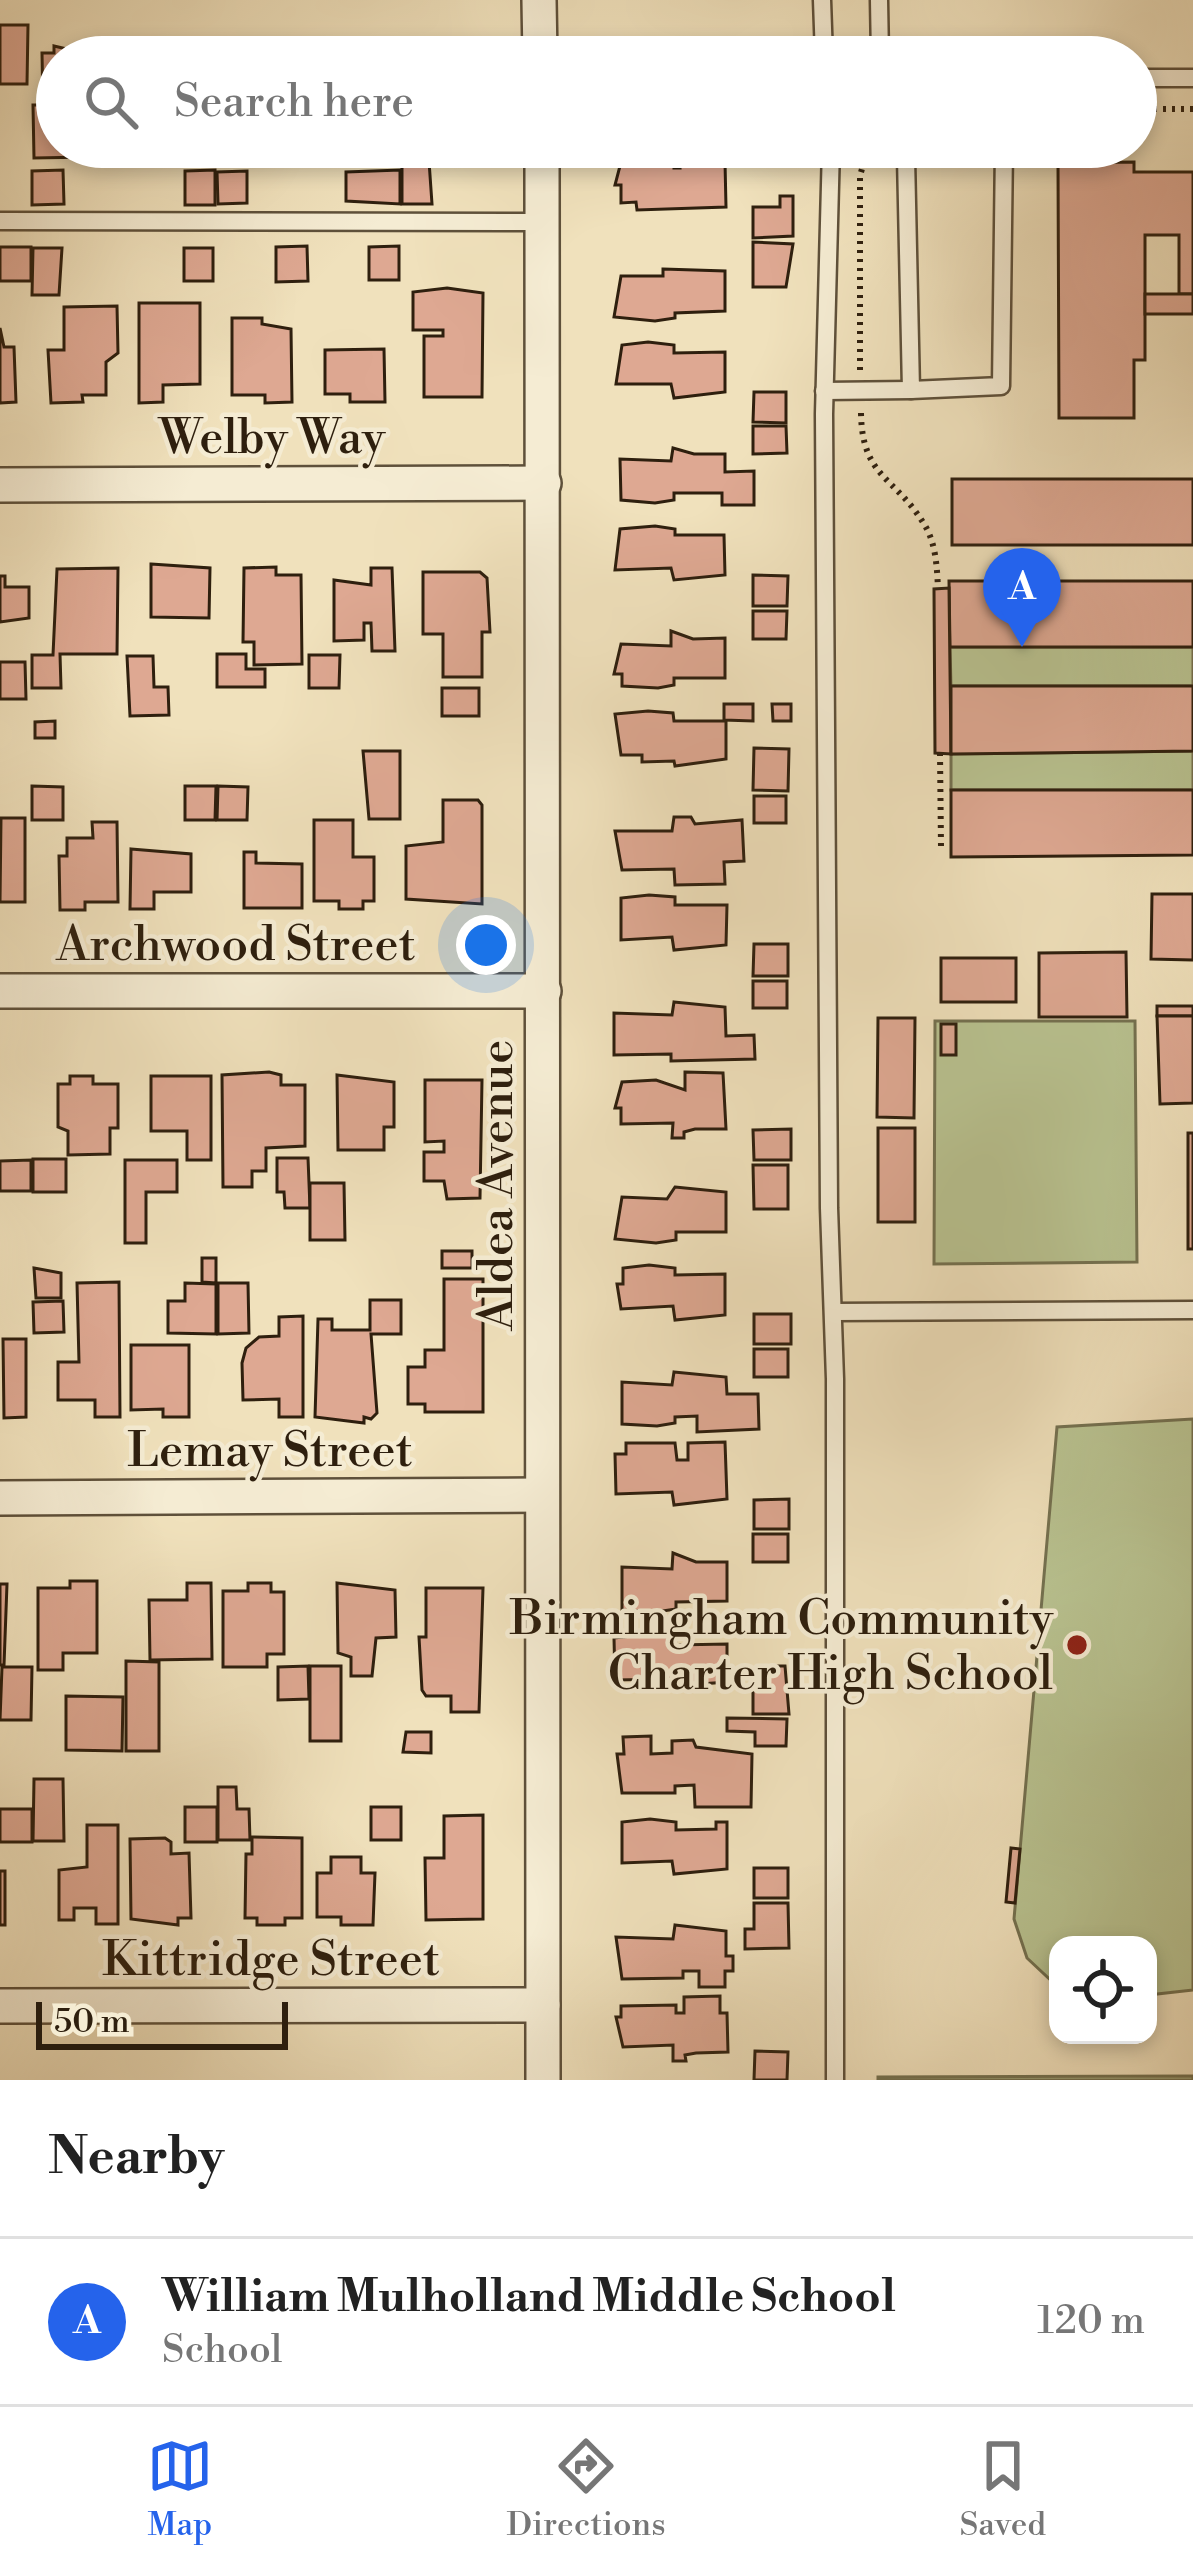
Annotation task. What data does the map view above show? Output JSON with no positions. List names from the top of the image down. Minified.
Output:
{"streets":{"street":["Welby Way","Archwood Street","Aldea Avenue","Lemay Street","Kittridge Street"]},"crossings":[["Welby Way","Aldea Avenue"],["Archwood Street","Aldea Avenue"],["Aldea Avenue","Lemay Street"],["Aldea Avenue","Kittridge Street"]],"places":["Birmingham Community Charter High School"],"scale_bar":"50 m","page":{"search":"Search here","pins":"A","scale":"50 m","heading":"Nearby","list":[{"mark":"A","name":"William Mulholland Middle School","note":"School","value":"120 m"}],"nav":["Map","Directions","Saved"]}}
